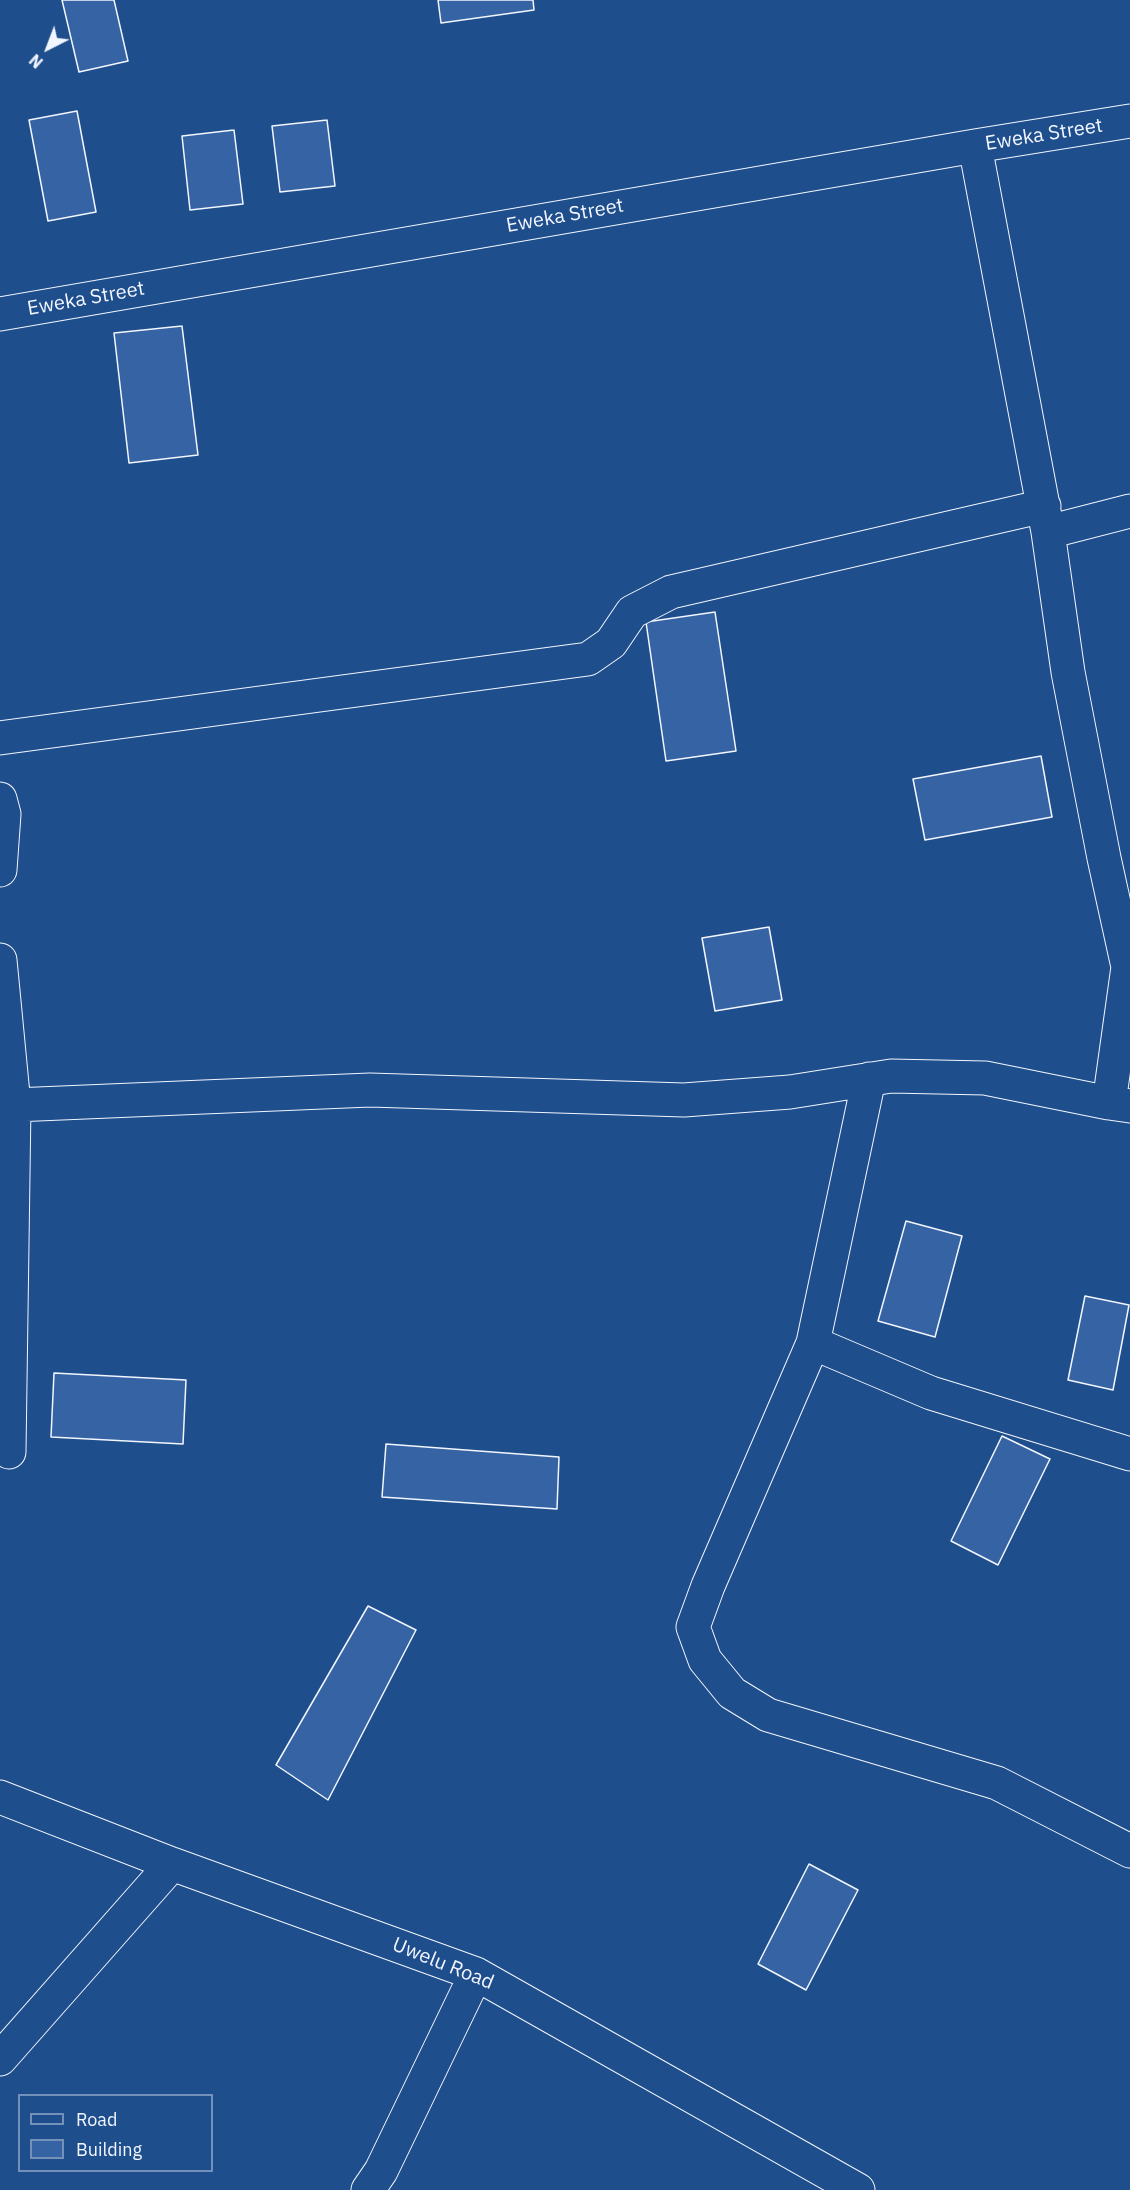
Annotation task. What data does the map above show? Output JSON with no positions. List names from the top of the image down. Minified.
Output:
{"streets":{"street":["Eweka Street","Uwelu Road"]},"legend":["Road","Building"],"north":"bottom left"}
